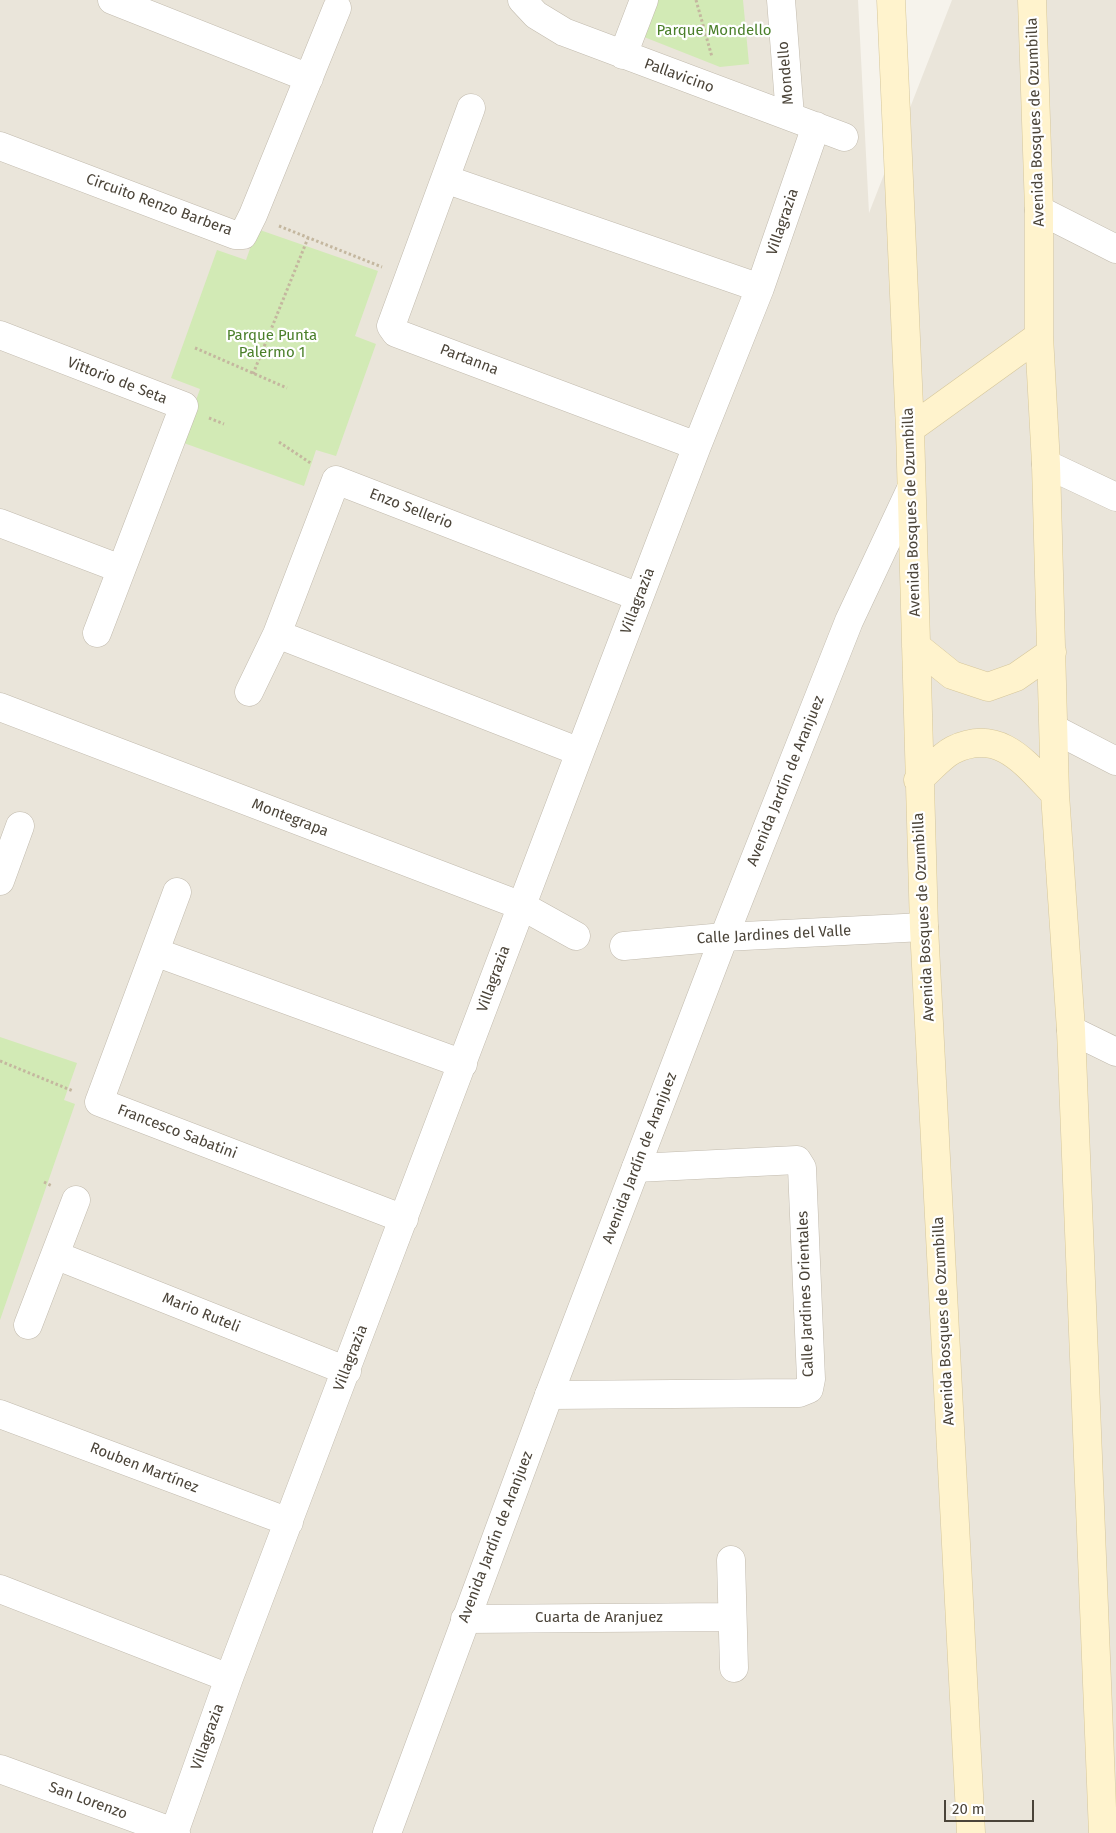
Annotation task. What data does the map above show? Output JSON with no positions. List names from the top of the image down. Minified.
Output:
{"streets":{"main road":["Avenida Bosques de Ozumbilla"],"street":["Mondello","Pallavicino","Circuito Renzo Barbera","Villagrazia","Partanna","Vittorio de Seta","Enzo Sellerio","Avenida Jardín de Aranjuez","Montegrapa","Calle Jardines del Valle","Francesco Sabatini","Calle Jardines Orientales","Mario Ruteli","Rouben Martínez","Cuarta de Aranjuez","San Lorenzo"]},"crossings":[["Mondello","Pallavicino"],["Pallavicino","Villagrazia"],["Avenida Bosques de Ozumbilla","Avenida Jardín de Aranjuez"],["Avenida Bosques de Ozumbilla","Calle Jardines del Valle"],["Villagrazia","Partanna"],["Villagrazia","Enzo Sellerio"],["Villagrazia","Montegrapa"],["Villagrazia","Francesco Sabatini"],["Villagrazia","Mario Ruteli"],["Villagrazia","Rouben Martínez"],["Villagrazia","San Lorenzo"],["Avenida Jardín de Aranjuez","Calle Jardines del Valle"],["Avenida Jardín de Aranjuez","Calle Jardines Orientales"],["Avenida Jardín de Aranjuez","Cuarta de Aranjuez"]],"parks":["Parque Mondello","Parque Punta Palermo 1"],"scale_bar":"20 m"}
